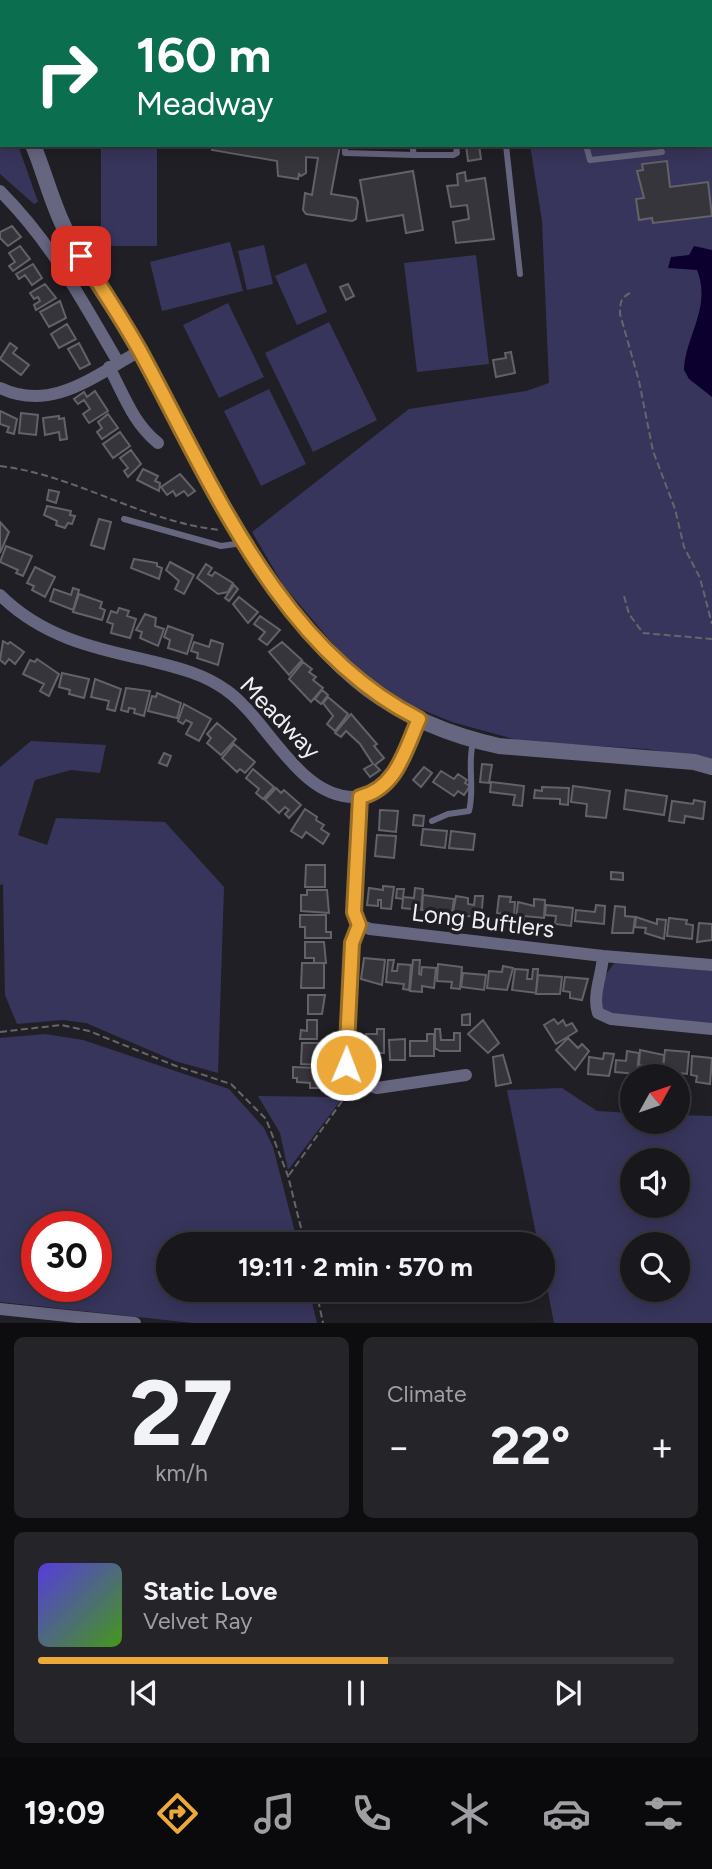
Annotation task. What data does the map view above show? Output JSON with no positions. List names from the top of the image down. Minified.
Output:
{"streets":{"street":["Meadway","Long Buftlers"]},"north":"top right","page":{"turn":["160 m","Meadway"],"limit":"30","trip":"19:11 · 2 min · 570 m","tile":[["27","km/h"],"Climate"],"heat":["−","22°","+"],"song":["Static Love","Velvet Ray"],"tabs":"19:09"}}
